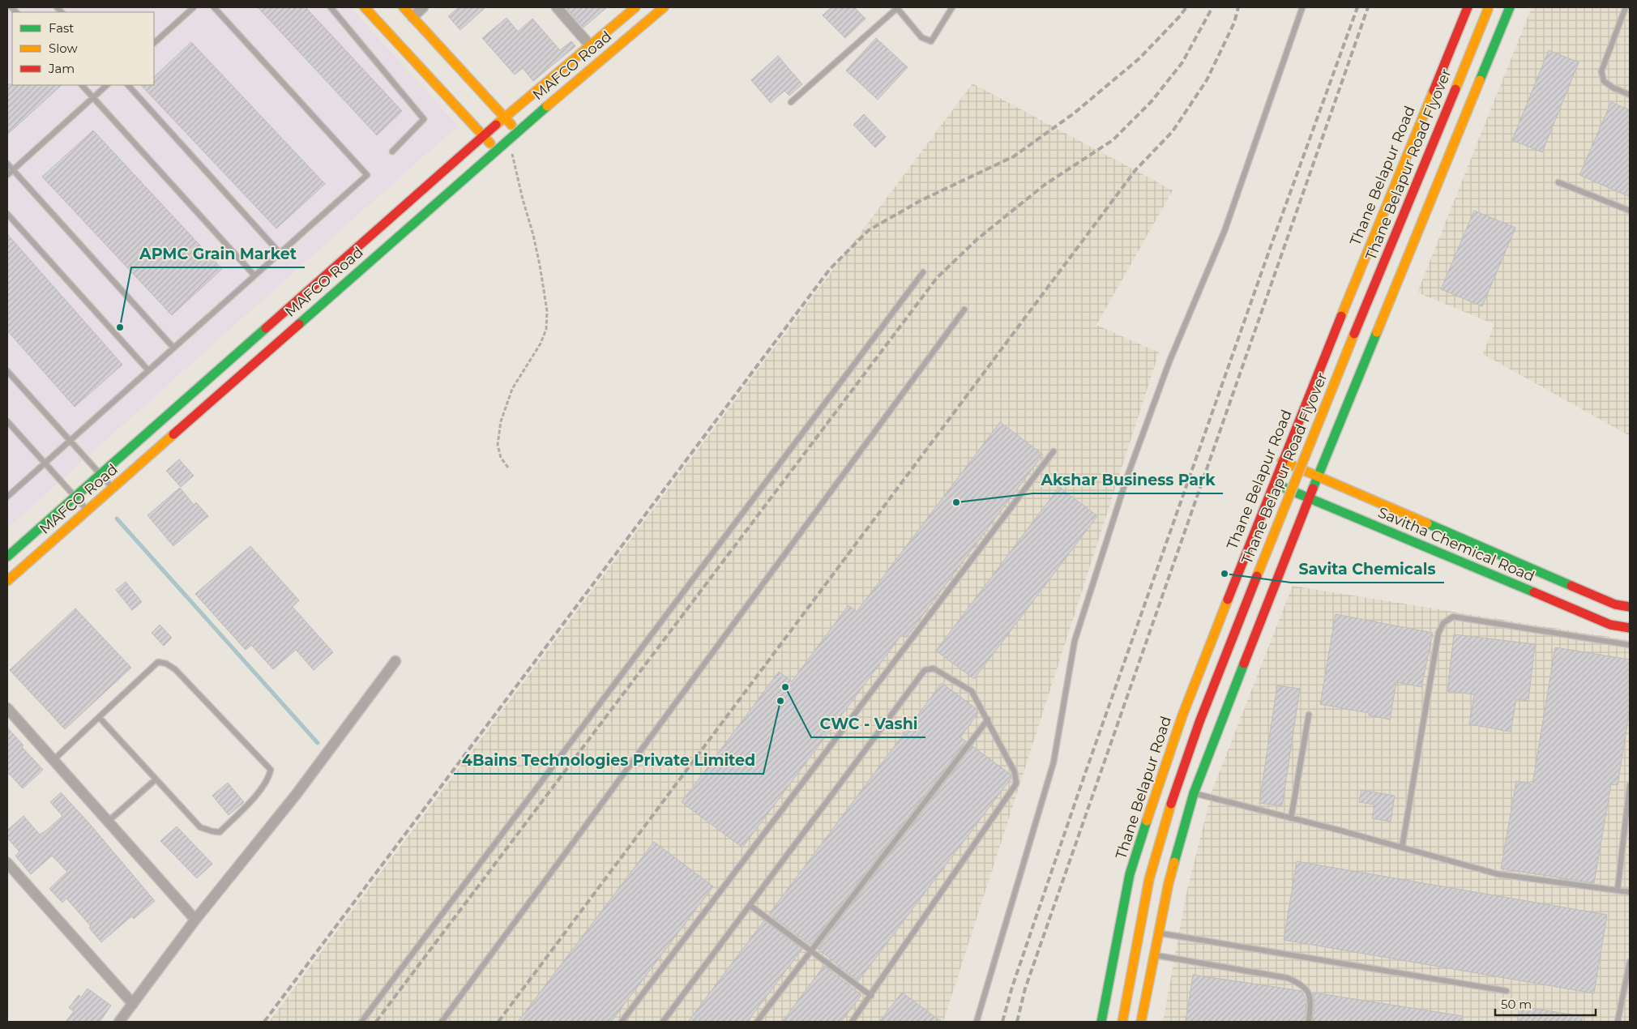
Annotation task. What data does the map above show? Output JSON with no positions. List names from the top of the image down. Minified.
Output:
{"streets":{"main road":["MAFCO Road","Thane Belapur Road Flyover","Thane Belapur Road","Savitha Chemical Road"]},"crossings":[["Thane Belapur Road","Savitha Chemical Road"]],"places":["APMC Grain Market","Akshar Business Park","Savita Chemicals","CWC - Vashi","4Bains Technologies Private Limited"],"legend":["Fast","Slow","Jam"],"scale_bar":"50 m"}
